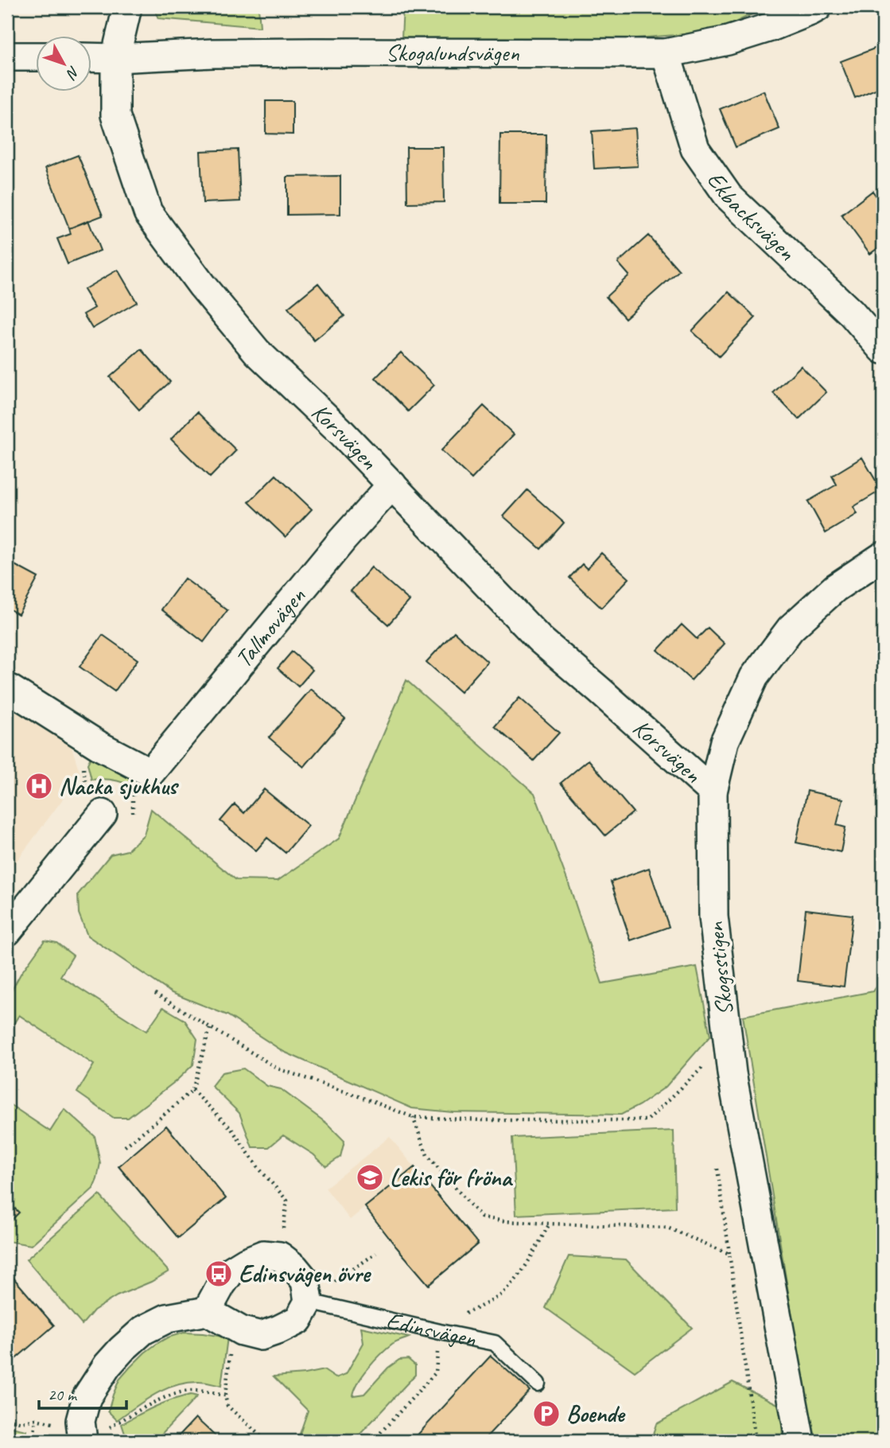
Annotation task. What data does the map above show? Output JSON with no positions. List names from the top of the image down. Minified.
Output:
{"streets":{"street":["Skogalundsvägen","Ekbacksvägen","Korsvägen","Tallmovägen","Skogsstigen"],"lane":["Edinsvägen"]},"crossings":[["Skogalundsvägen","Ekbacksvägen"],["Skogalundsvägen","Korsvägen"],["Korsvägen","Tallmovägen"],["Korsvägen","Skogsstigen"]],"places":{"hospital":["Nacka sjukhus"],"school or university":["Lekis för fröna"],"bus stop":["Edinsvägen övre"],"parking":["Boende"]},"scale_bar":"20 m","north":"bottom right"}
